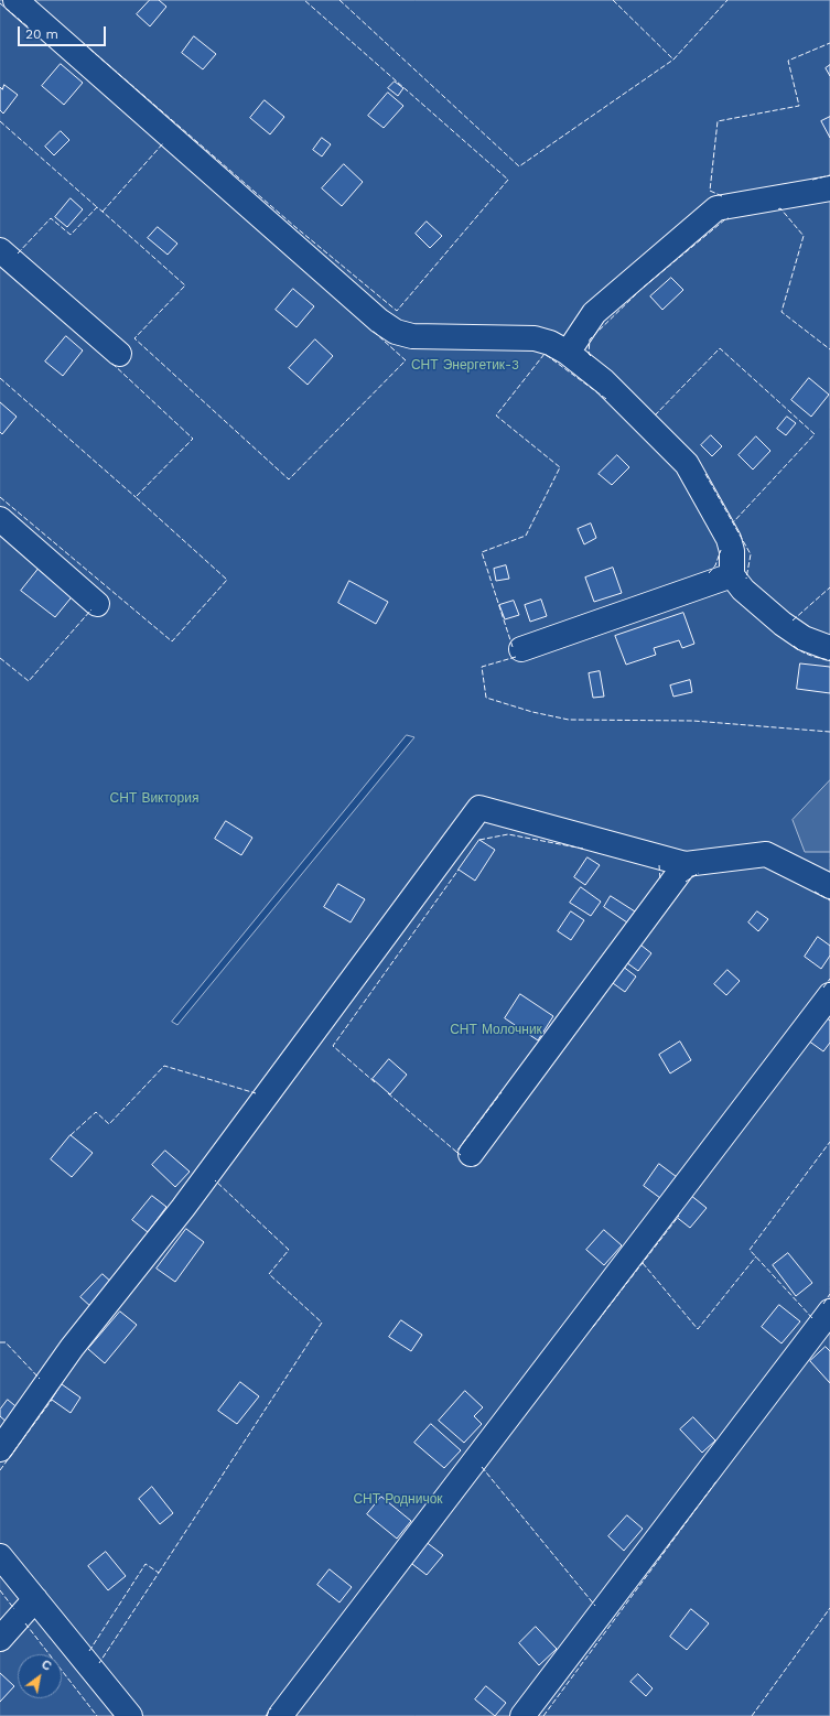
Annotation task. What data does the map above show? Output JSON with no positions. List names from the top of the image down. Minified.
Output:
{"parks":["СНТ Энергетик-3","СНТ Виктория","СНТ Молочник","СНТ Родничок"],"scale_bar":"20 m","north":"top right"}
